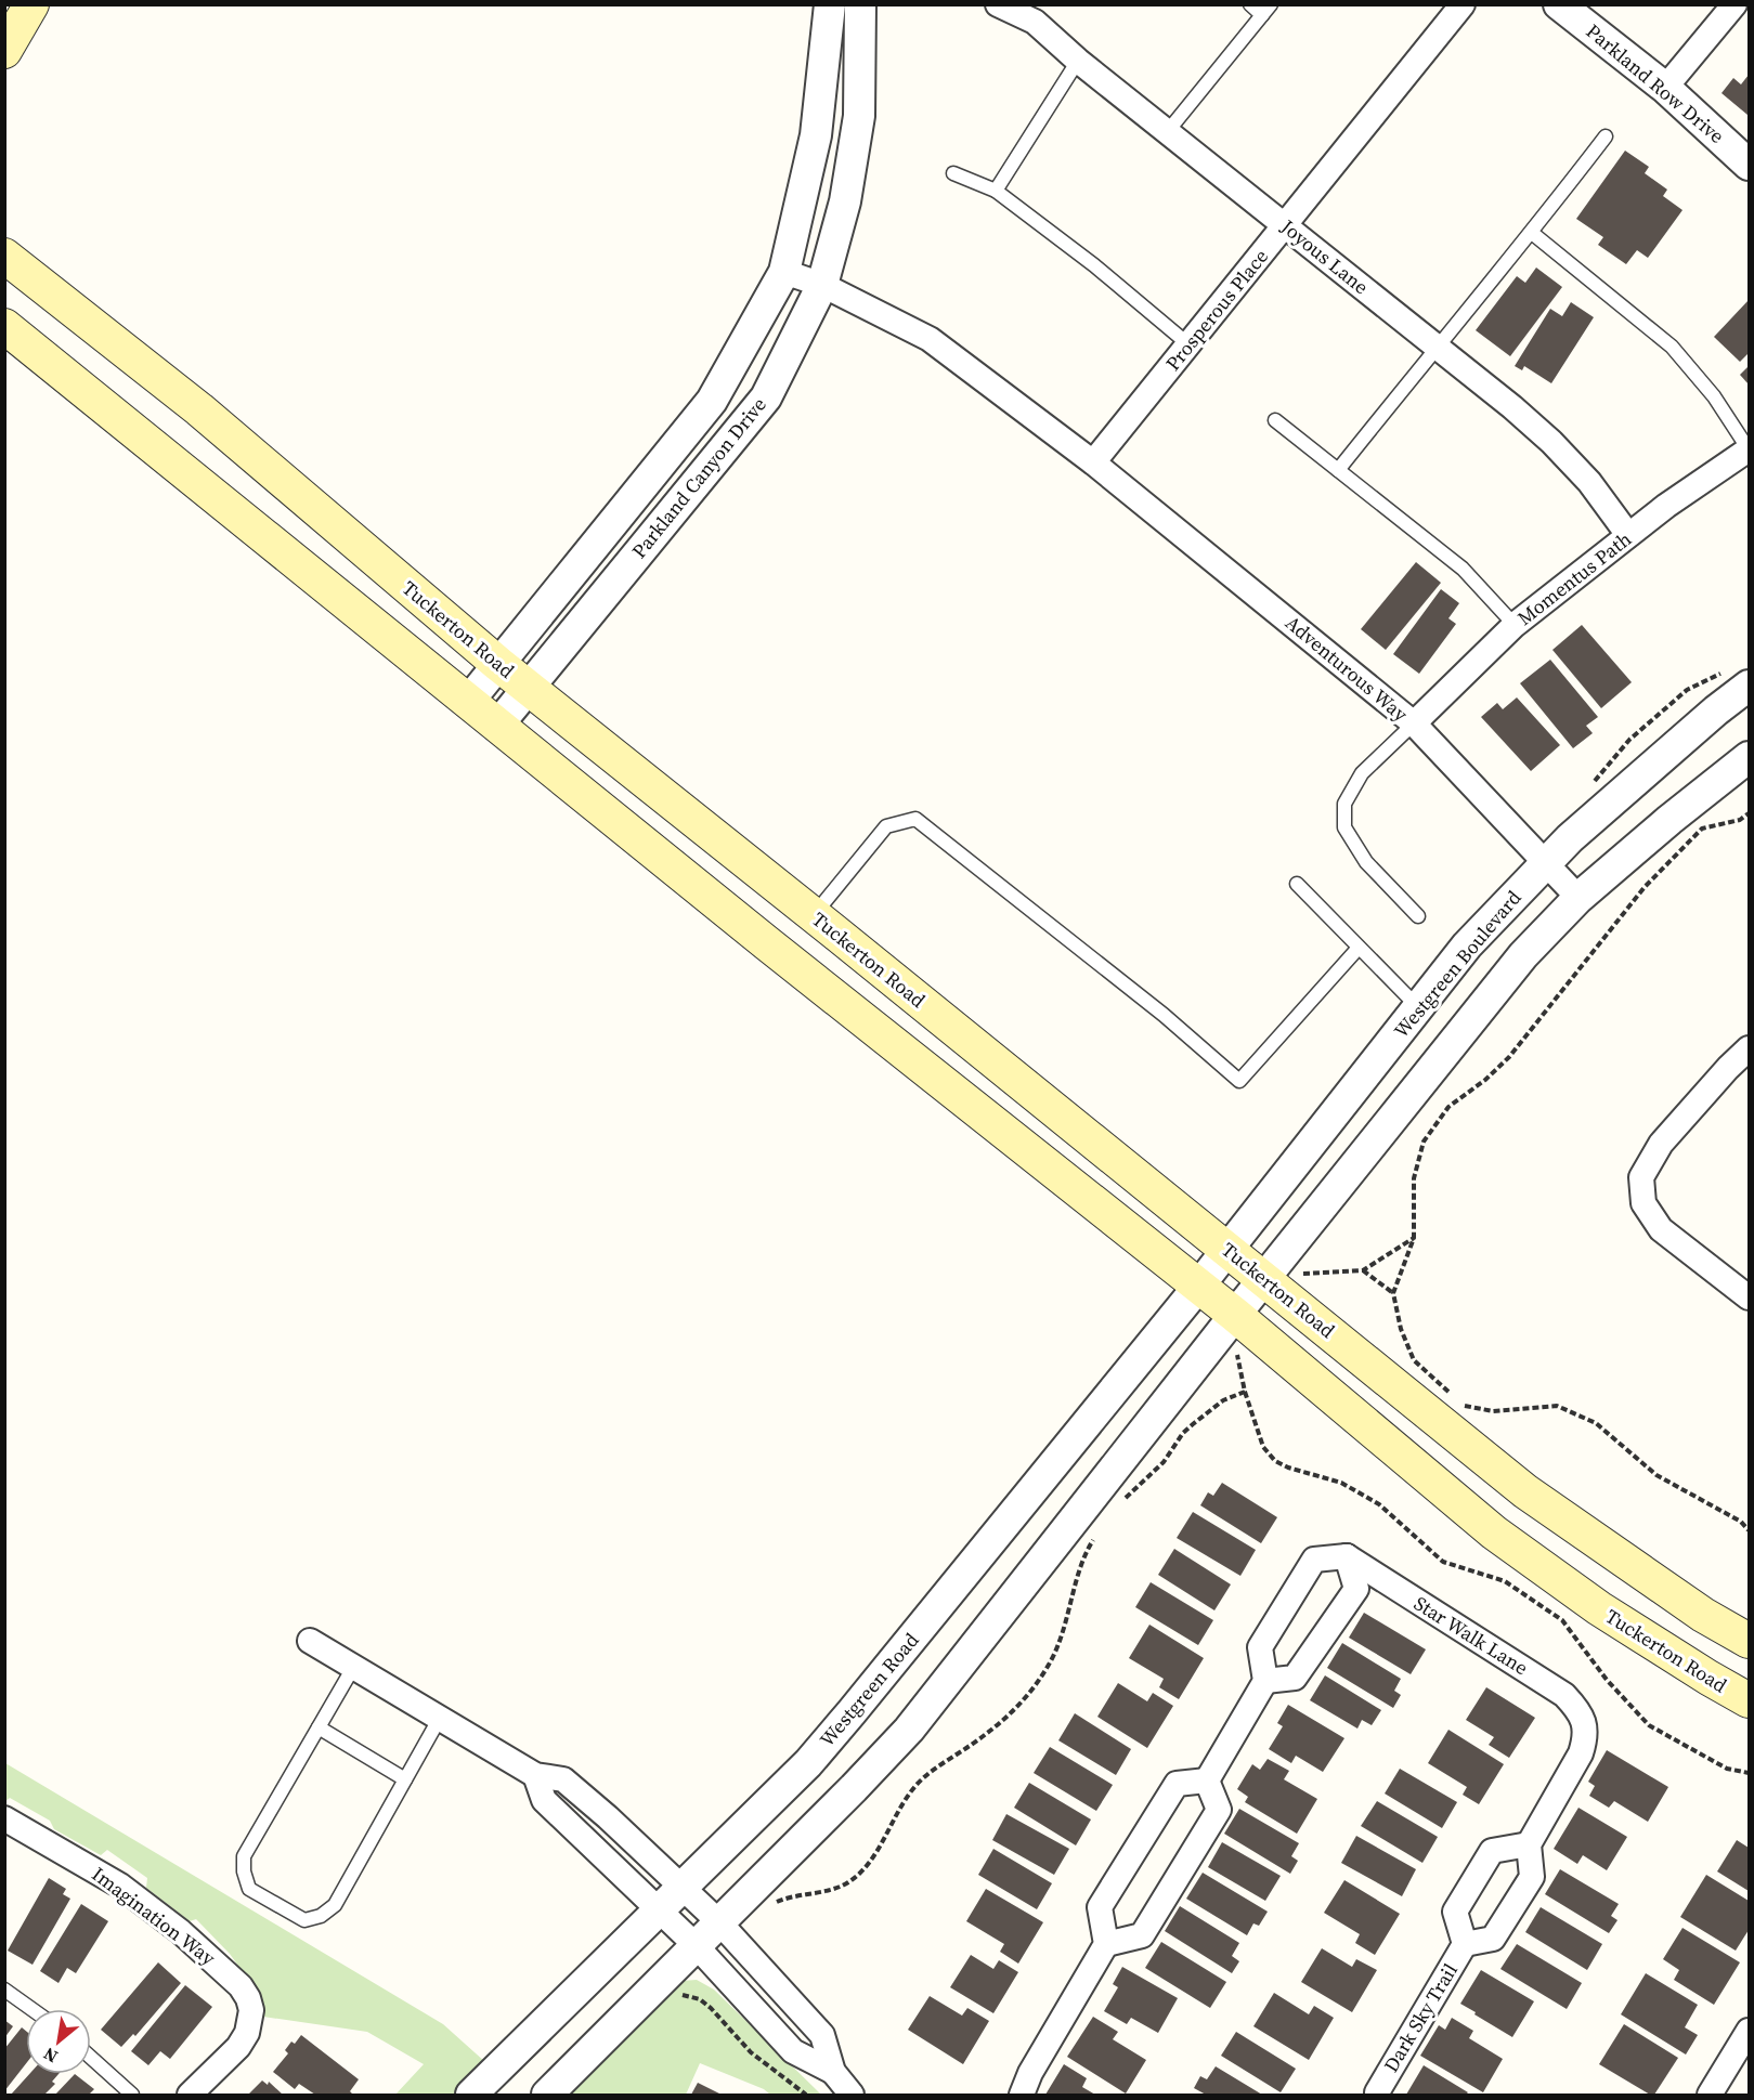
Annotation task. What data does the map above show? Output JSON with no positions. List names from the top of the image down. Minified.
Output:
{"streets":{"main road":["Tuckerton Road"],"street":["Parkland Row Drive","Joyous Lane","Prosperous Place","Parkland Canyon Drive","Momentus Path","Adventurous Way","Westgreen Boulevard","Star Walk Lane","Westgreen Road","Imagination Way","Dark Sky Trail"]},"crossings":[["Joyous Lane","Prosperous Place"],["Joyous Lane","Momentus Path"],["Prosperous Place","Adventurous Way"],["Parkland Canyon Drive","Tuckerton Road"],["Parkland Canyon Drive","Adventurous Way"],["Momentus Path","Adventurous Way"],["Tuckerton Road","Westgreen Boulevard"],["Tuckerton Road","Westgreen Road"],["Adventurous Way","Westgreen Boulevard"],["Westgreen Boulevard","Westgreen Road"],["Star Walk Lane","Dark Sky Trail"]],"north":"bottom left"}
